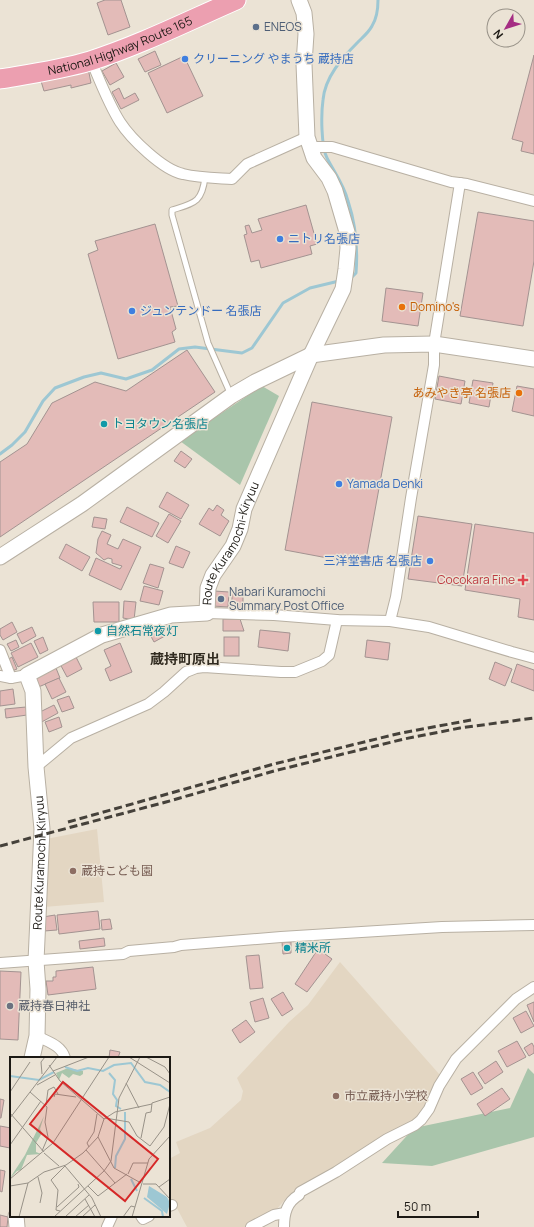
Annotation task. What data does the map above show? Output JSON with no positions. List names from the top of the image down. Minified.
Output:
{"streets":{"highway":["National Highway Route 165"],"main road":["Route Kuramochi-Kiryuu"]},"districts":["蔵持町原出"],"places":{"other":["ENEOS","クリーニング やまうち 蔵持店","ニトリ名張店","Domino's","ジュンテンドー 名張店","あみやき亭 名張店","トヨタウン名張店","Yamada Denki","三洋堂書店 名張店","Nabari Kuramochi Summary Post Office","自然石常夜灯","蔵持こども園","精米所","蔵持春日神社","市立蔵持小学校"],"health":["Cocokara Fine"]},"scale_bar":"50 m","north":"bottom left"}
